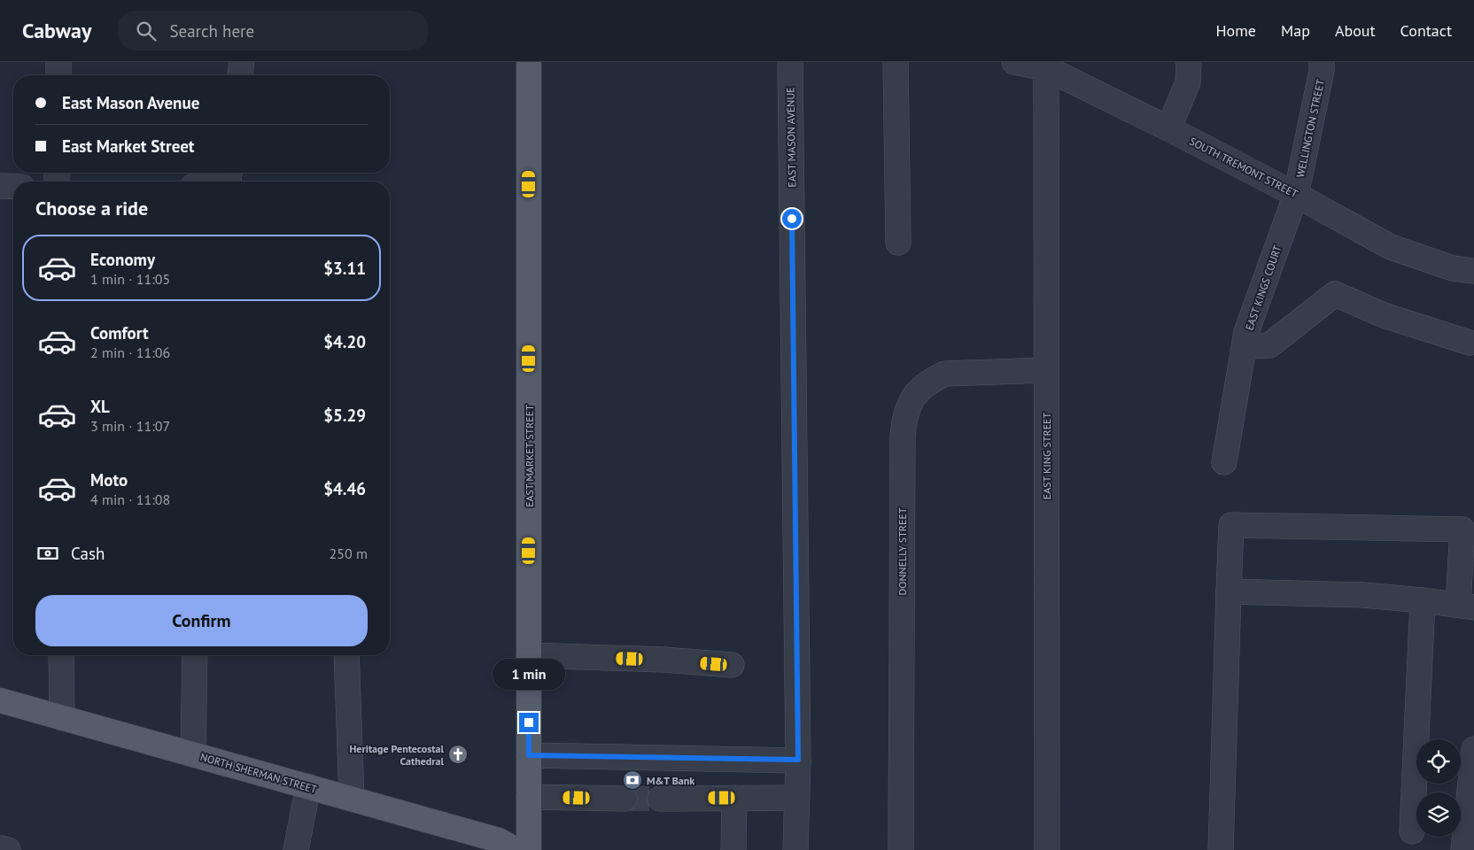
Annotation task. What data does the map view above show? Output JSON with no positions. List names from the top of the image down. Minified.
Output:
{"streets":{"main road":["EAST MARKET STREET","NORTH SHERMAN STREET"],"street":["WELLINGTON STREET","EAST MASON AVENUE","SOUTH TREMONT STREET","EAST KINGS COURT","EAST KING STREET","DONNELLY STREET"]},"crossings":[["WELLINGTON STREET","SOUTH TREMONT STREET"],["WELLINGTON STREET","EAST KINGS COURT"],["SOUTH TREMONT STREET","EAST KINGS COURT"],["SOUTH TREMONT STREET","EAST KING STREET"],["EAST KING STREET","DONNELLY STREET"]],"places":{"church":["Heritage Pentecostal Cathedral"],"bank":["M&T Bank"]},"page":{"header":"Cabway","search":"Search here","nav":["Home","Map","About","Contact"],"banner":["East Mason Avenue","East Market Street"],"heading":"Choose a ride","list":[{"name":"Economy","note":"1 min · 11:05","value":"$3.11"},{"name":"Comfort","note":"2 min · 11:06","value":"$4.20"},{"name":"XL","note":"3 min · 11:07","value":"$5.29"},{"name":"Moto","note":"4 min · 11:08","value":"$4.46"}],"pay":["Cash","250 m"],"buttons":"Confirm","bubble":"1 min"}}
